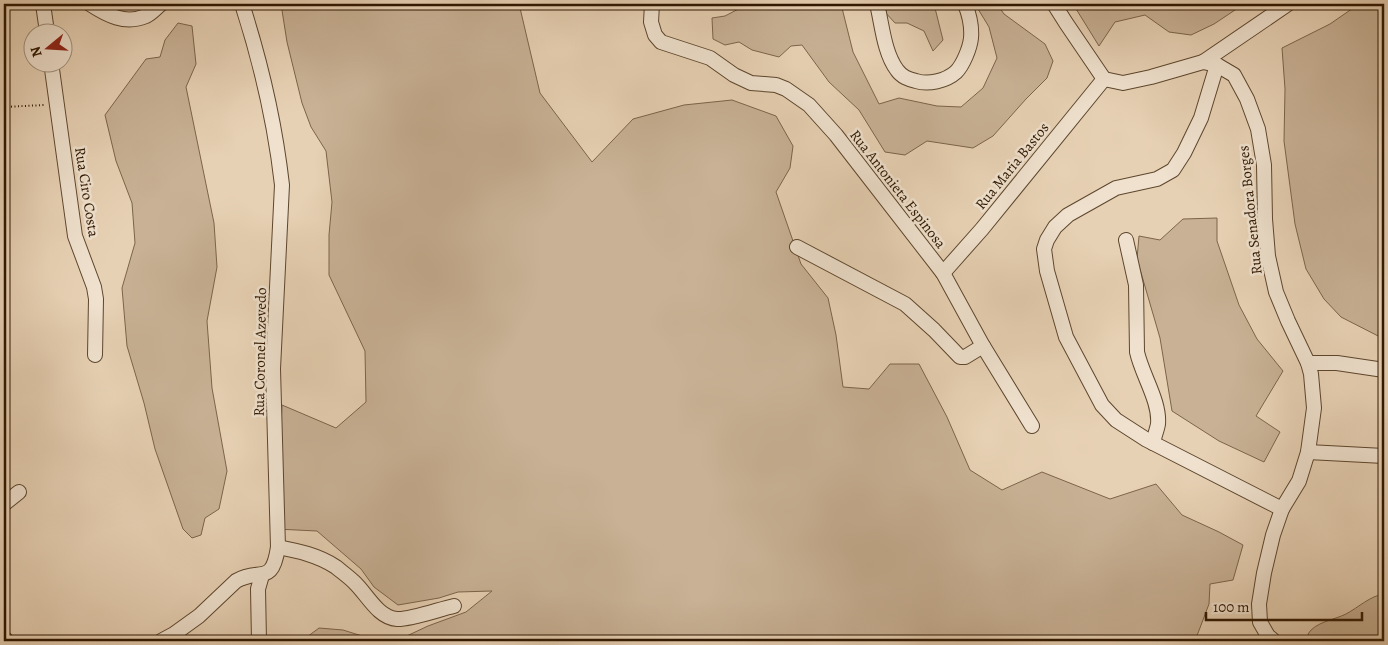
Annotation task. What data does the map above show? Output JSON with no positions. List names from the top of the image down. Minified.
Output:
{"streets":{"street":["Rua Maria Bastos","Rua Antonieta Espinosa","Rua Ciro Costa","Rua Senadora Borges","Rua Coronel Azevedo"]},"crossings":[["Rua Maria Bastos","Rua Antonieta Espinosa"],["Rua Maria Bastos","Rua Senadora Borges"]],"scale_bar":"100 m","north":"left"}
